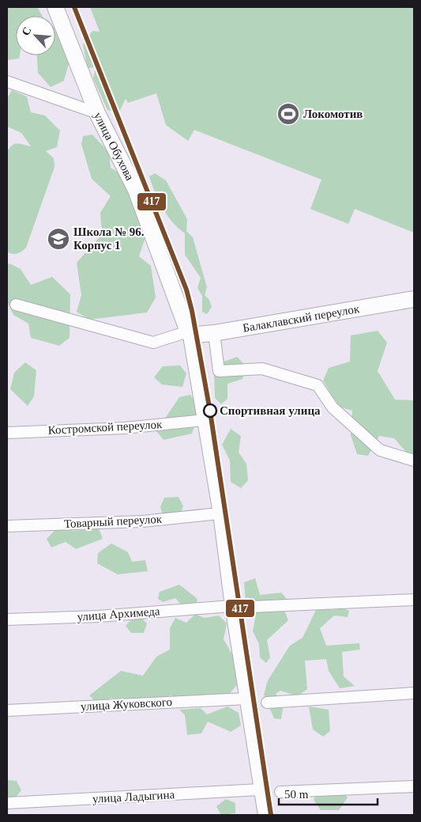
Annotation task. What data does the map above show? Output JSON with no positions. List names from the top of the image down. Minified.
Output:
{"streets":{"street":["улица Обухова","Балаклавский переулок","Костромской переулок","Товарный переулок","улица Архимеда","улица Жуковского","улица Ладыгина"]},"crossings":[["улица Обухова","Балаклавский переулок"]],"places":{"sports":["Локомотив"],"school or university":["Школа № 96. Корпус 1"],"other":["Спортивная улица"]},"lines":["transit line 417"],"scale_bar":"50 m","north":"top left"}
